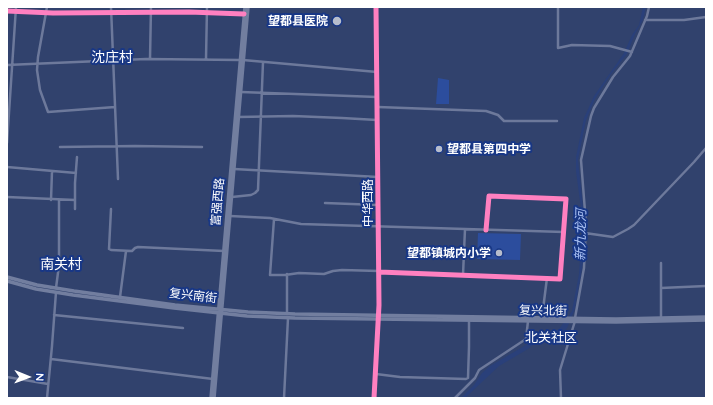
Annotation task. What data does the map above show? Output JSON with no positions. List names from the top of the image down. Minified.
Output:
{"streets":{"main road":["富强西路","复兴南街","复兴北街"],"street":["中华西路"]},"crossings":[["富强西路","复兴南街"],["中华西路","复兴南街"],["中华西路","复兴北街"],["复兴南街","复兴北街"]],"districts":["沈庄村","南关村","北关社区"],"water":["新九龙河"],"places":["望都县医院","望都县第四中学","望都镇城内小学"],"north":"right"}
